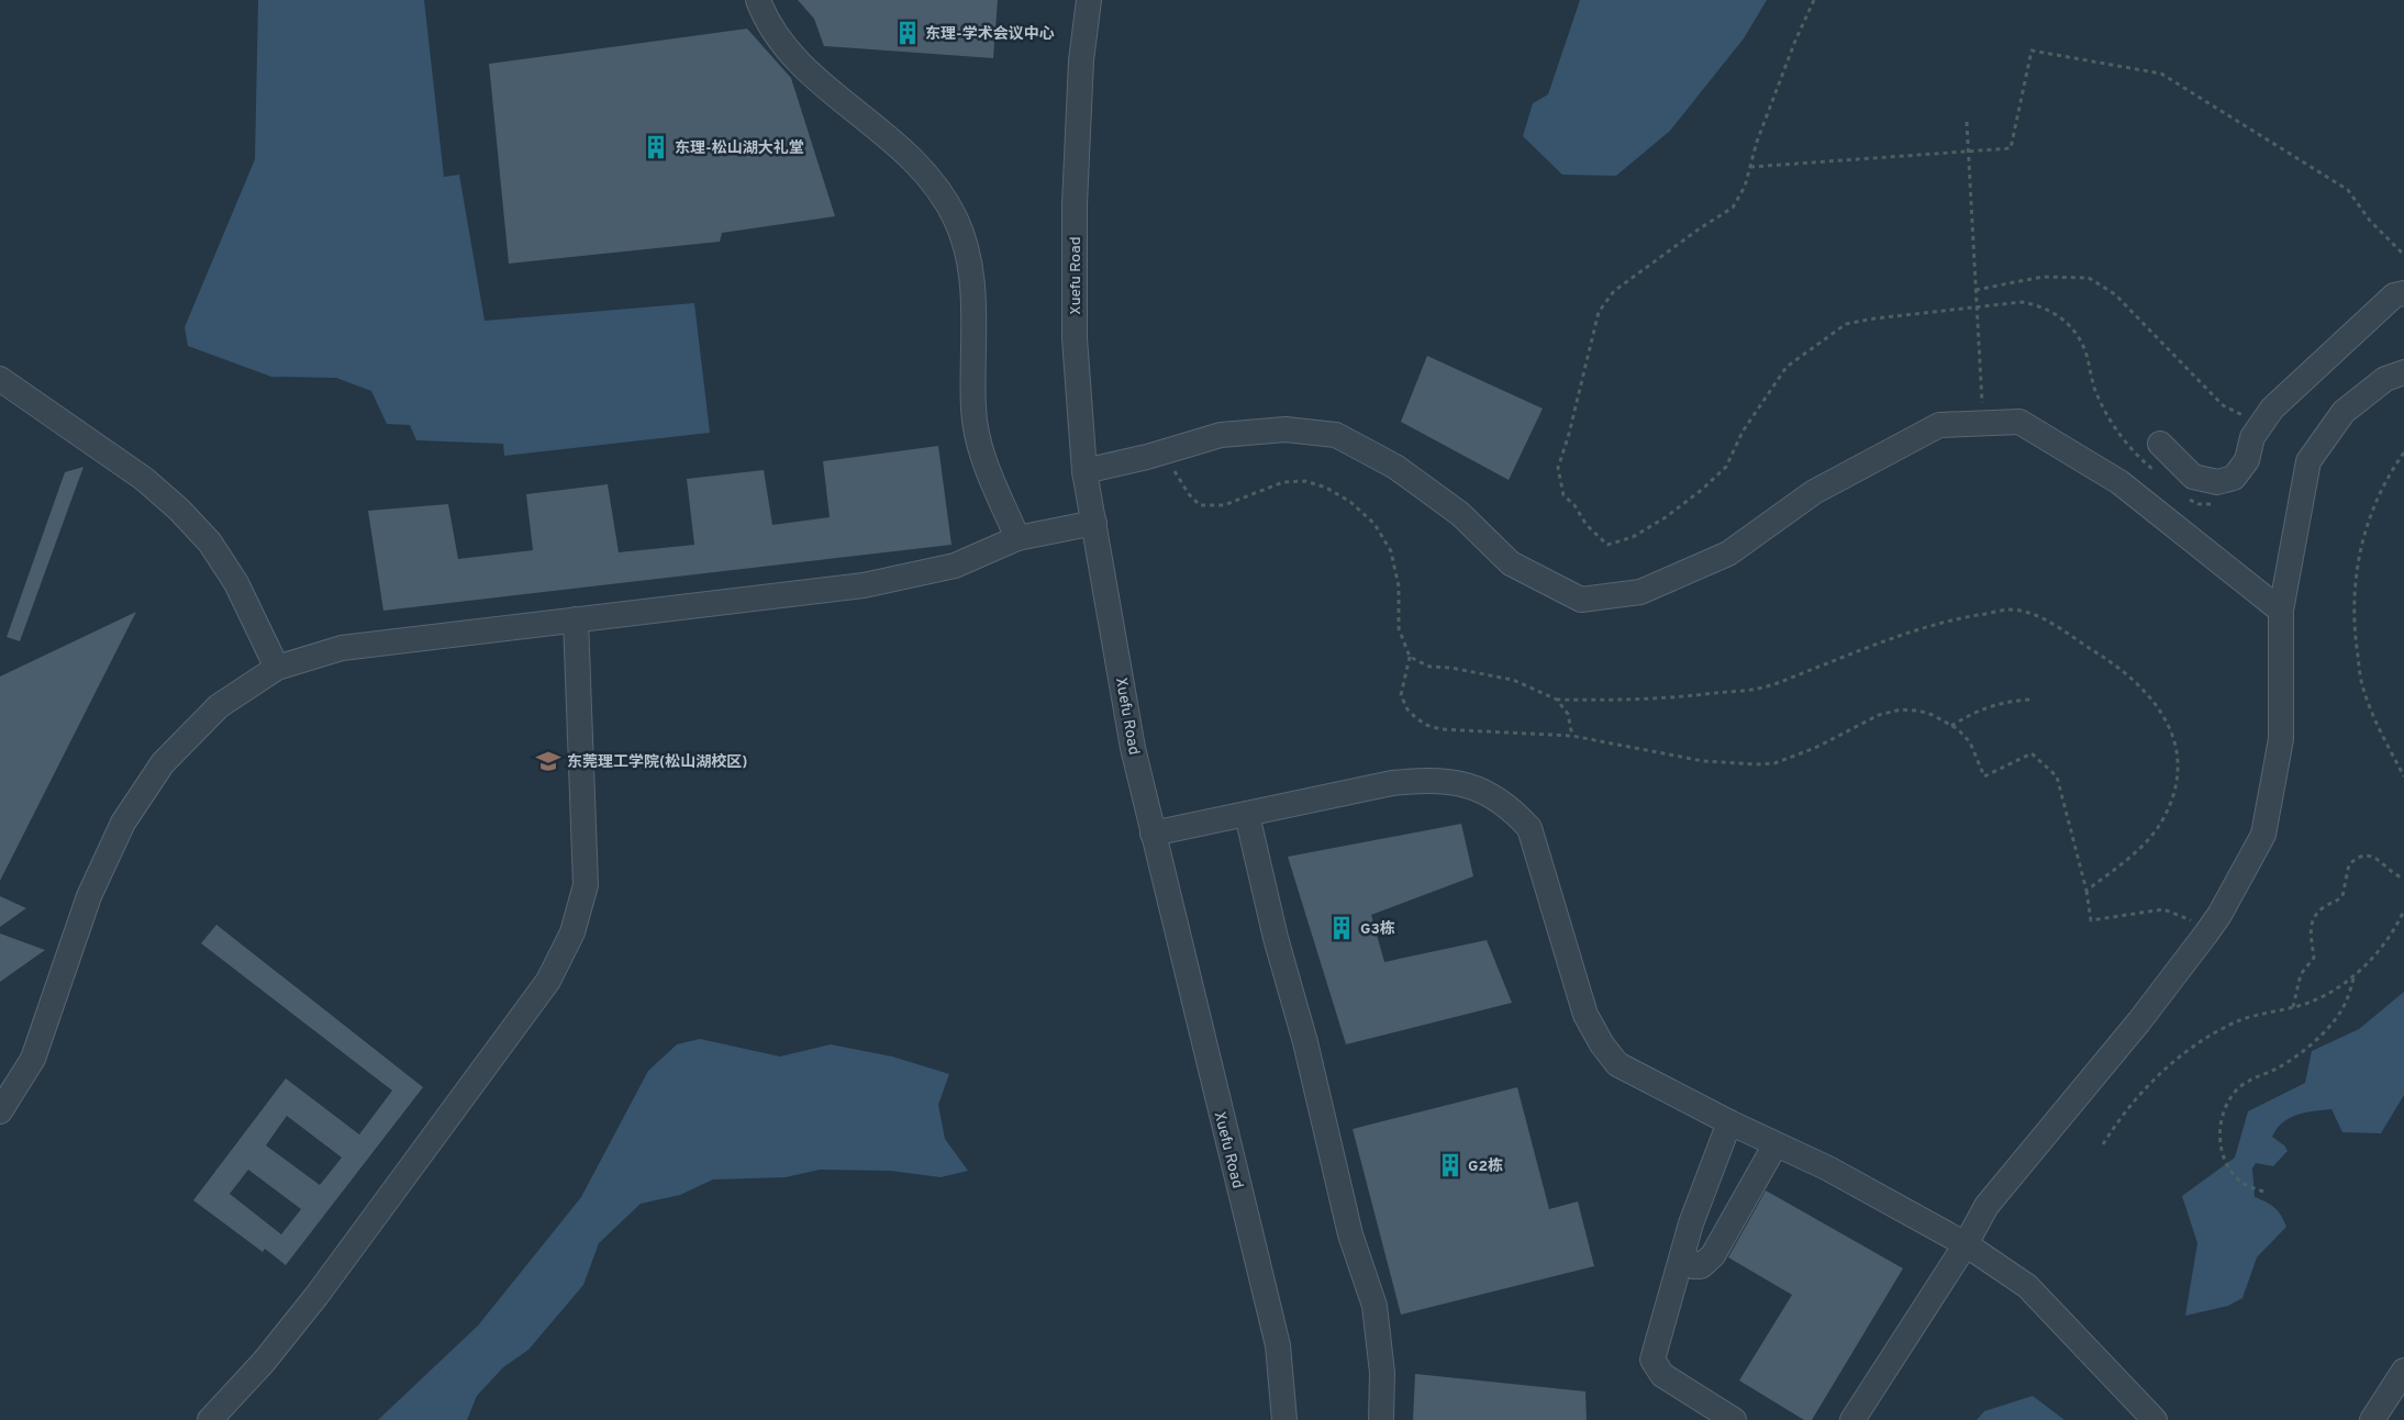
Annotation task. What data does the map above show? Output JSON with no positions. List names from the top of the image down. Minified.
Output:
{"streets":{"street":["Xuefu Road"]},"places":{"building":["东理-学术会议中心","东理-松山湖大礼堂","G3栋","G2栋"],"school or university":["东莞理工学院(松山湖校区)"]}}
